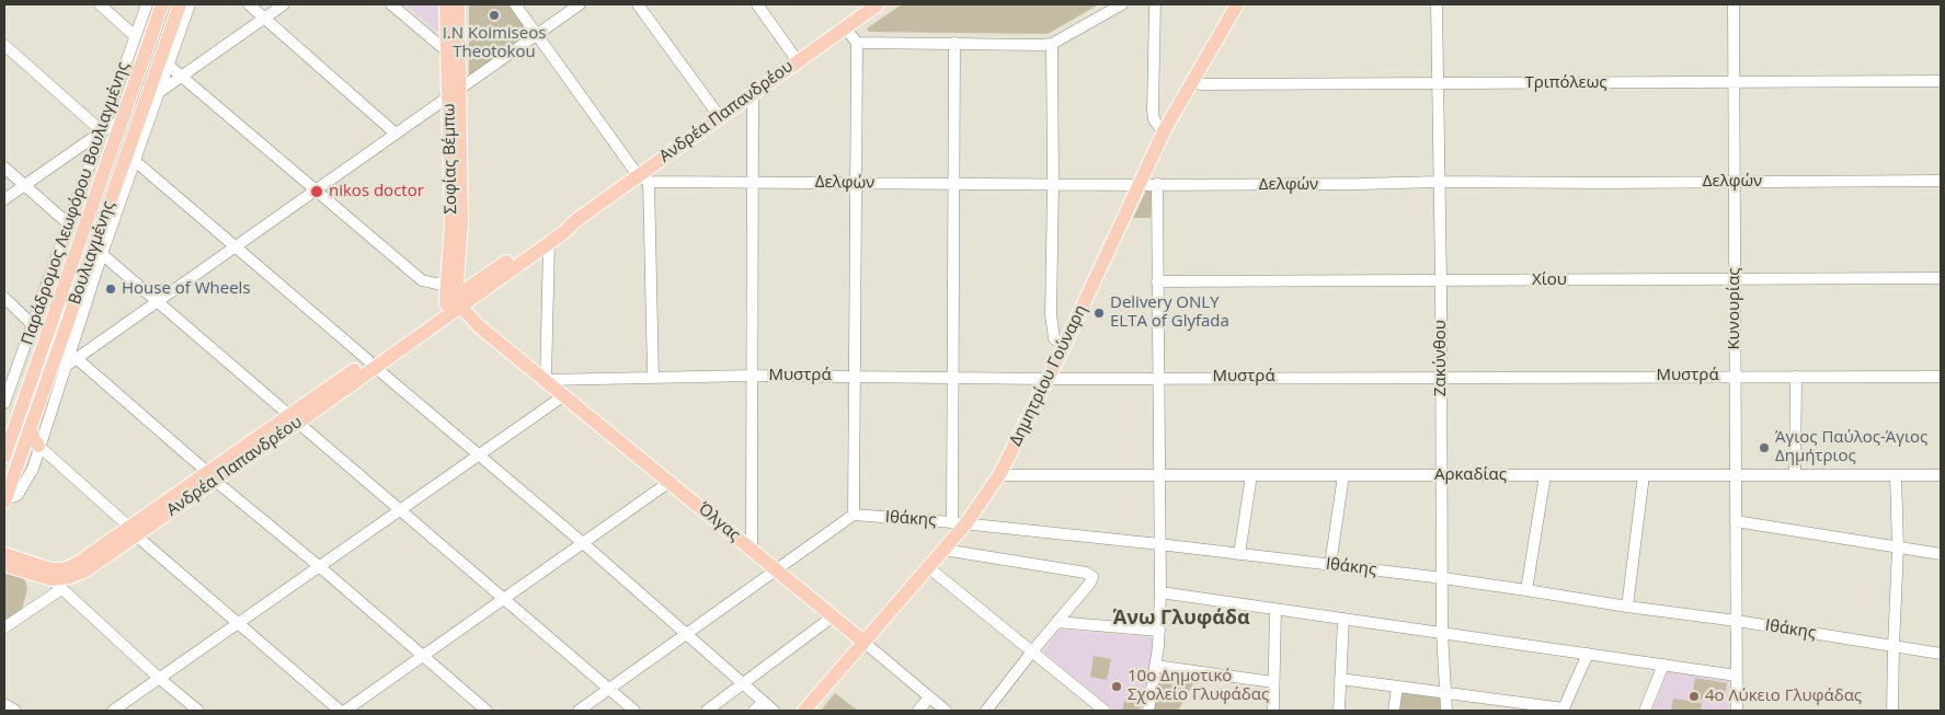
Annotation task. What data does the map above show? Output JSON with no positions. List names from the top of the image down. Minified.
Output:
{"streets":{"main road":["Ανδρέα Παπανδρέου","Σοφίας Βέμπω","Βουλιαγμένης","Δημητρίου Γούναρη","Όλγας"],"street":["Τριπόλεως","Δελφών","Παράδρομος Λεωφόρου Βουλιαγμένης","Χίου","Κυνουρίας","Ζακύνθου","Μυστρά","Αρκαδίας","Ιθάκης"]},"crossings":[["Τριπόλεως","Κυνουρίας"],["Τριπόλεως","Ζακύνθου"],["Τριπόλεως","Δημητρίου Γούναρη"],["Ανδρέα Παπανδρέου","Σοφίας Βέμπω"],["Ανδρέα Παπανδρέου","Δελφών"],["Ανδρέα Παπανδρέου","Όλγας"],["Σοφίας Βέμπω","Όλγας"],["Δελφών","Κυνουρίας"],["Δελφών","Ζακύνθου"],["Δελφών","Δημητρίου Γούναρη"],["Χίου","Κυνουρίας"],["Χίου","Ζακύνθου"],["Κυνουρίας","Μυστρά"],["Κυνουρίας","Αρκαδίας"],["Κυνουρίας","Ιθάκης"],["Ζακύνθου","Μυστρά"],["Ζακύνθου","Αρκαδίας"],["Ζακύνθου","Ιθάκης"],["Μυστρά","Δημητρίου Γούναρη"],["Μυστρά","Όλγας"],["Δημητρίου Γούναρη","Αρκαδίας"],["Δημητρίου Γούναρη","Ιθάκης"],["Δημητρίου Γούναρη","Όλγας"]],"districts":["Άνω Γλυφάδα"],"places":["I.N Koimiseos Theotokou","nikos doctor","House of Wheels","Delivery ONLY ELTA of Glyfada","Άγιος Παύλος-Άγιος Δημήτριος","10o Δημοτικό Σχολείο Γλυφάδας","4ο Λύκειο Γλυφάδας"]}
